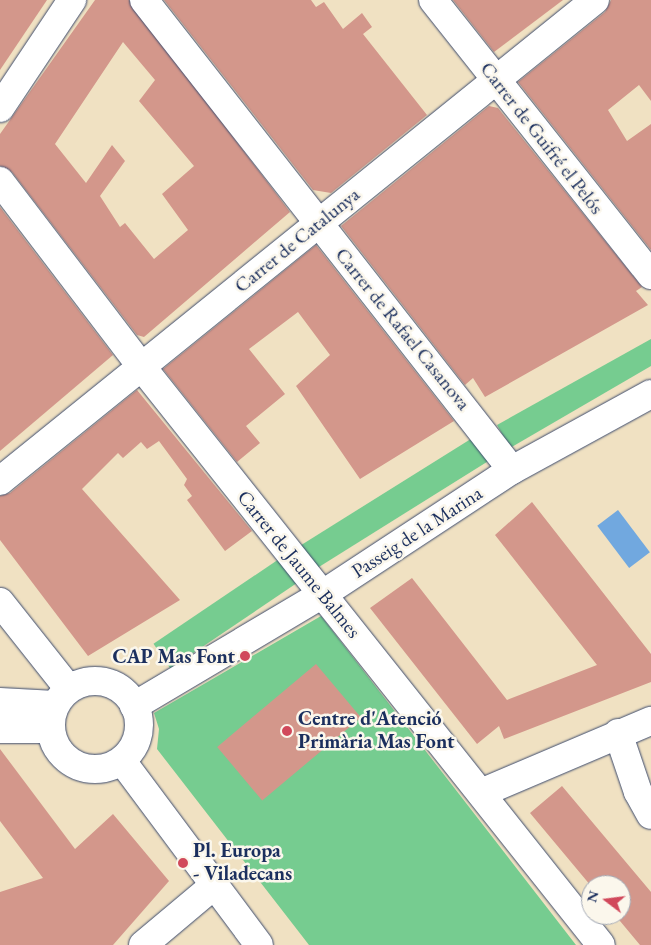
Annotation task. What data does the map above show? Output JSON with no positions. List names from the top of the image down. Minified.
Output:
{"streets":{"street":["Carrer de Guifré el Pelós","Carrer de Catalunya","Carrer de Rafael Casanova","Passeig de la Marina","Carrer de Jaume Balmes"]},"crossings":[["Carrer de Guifré el Pelós","Carrer de Catalunya"],["Carrer de Catalunya","Carrer de Rafael Casanova"],["Carrer de Catalunya","Carrer de Jaume Balmes"],["Carrer de Rafael Casanova","Passeig de la Marina"],["Passeig de la Marina","Carrer de Jaume Balmes"]],"places":["CAP Mas Font","Centre d'Atenció Primària Mas Font","Pl. Europa - Viladecans"],"north":"left"}
